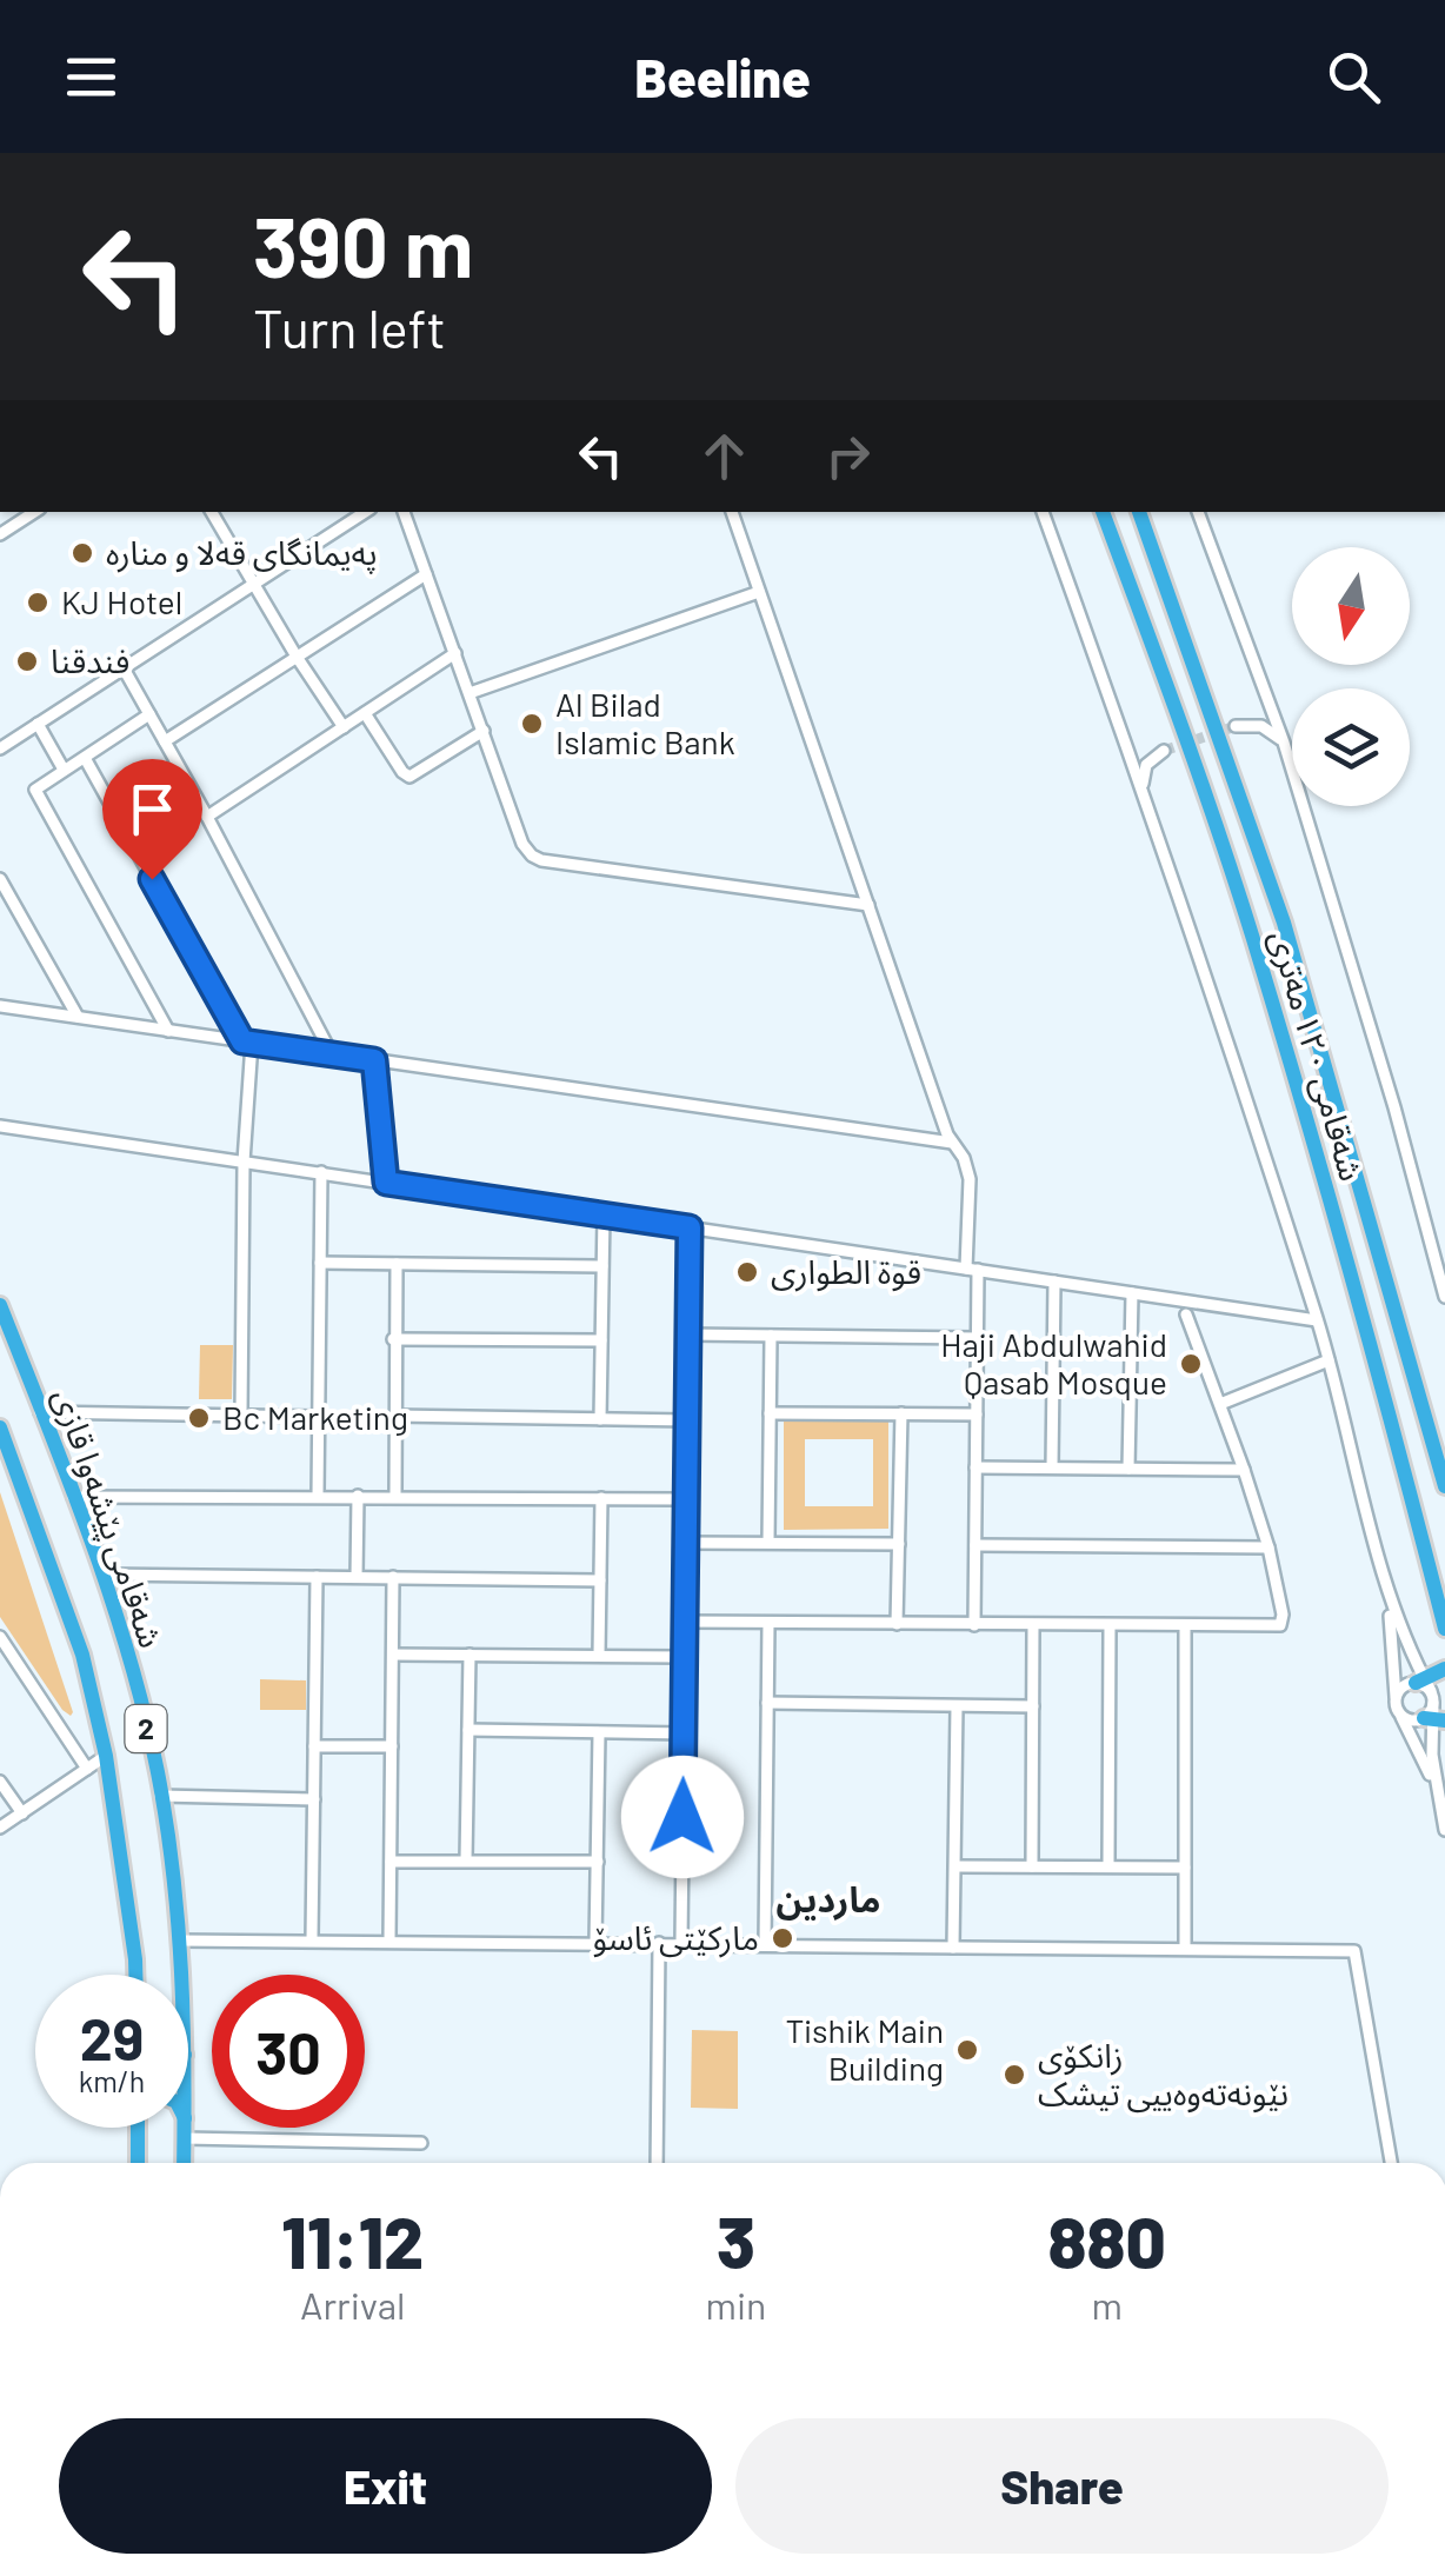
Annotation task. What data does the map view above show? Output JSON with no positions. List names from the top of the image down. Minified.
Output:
{"streets":{"highway":["شەقامی ١٢٠ مەتری","شەقامی پێشەوا قازی","2"]},"districts":["ماردین"],"places":["پەیمانگای قەلا و منارە","KJ Hotel","فندقنا","Al Bilad Islamic Bank","قوة الطواری","Haji Abdulwahid Qasab Mosque","Bc Marketing","مارکێتی ئاسۆ","Tishik Main Building","زانکۆی نێونەتەوەییی تیشک"],"north":"bottom","page":{"header":"Beeline","turn":["390 m","Turn left"],"speed":"29 km/h","limit":"30","eta":["11:12","Arrival","3","min","880","m"],"buttons":["Exit","Share"]}}
